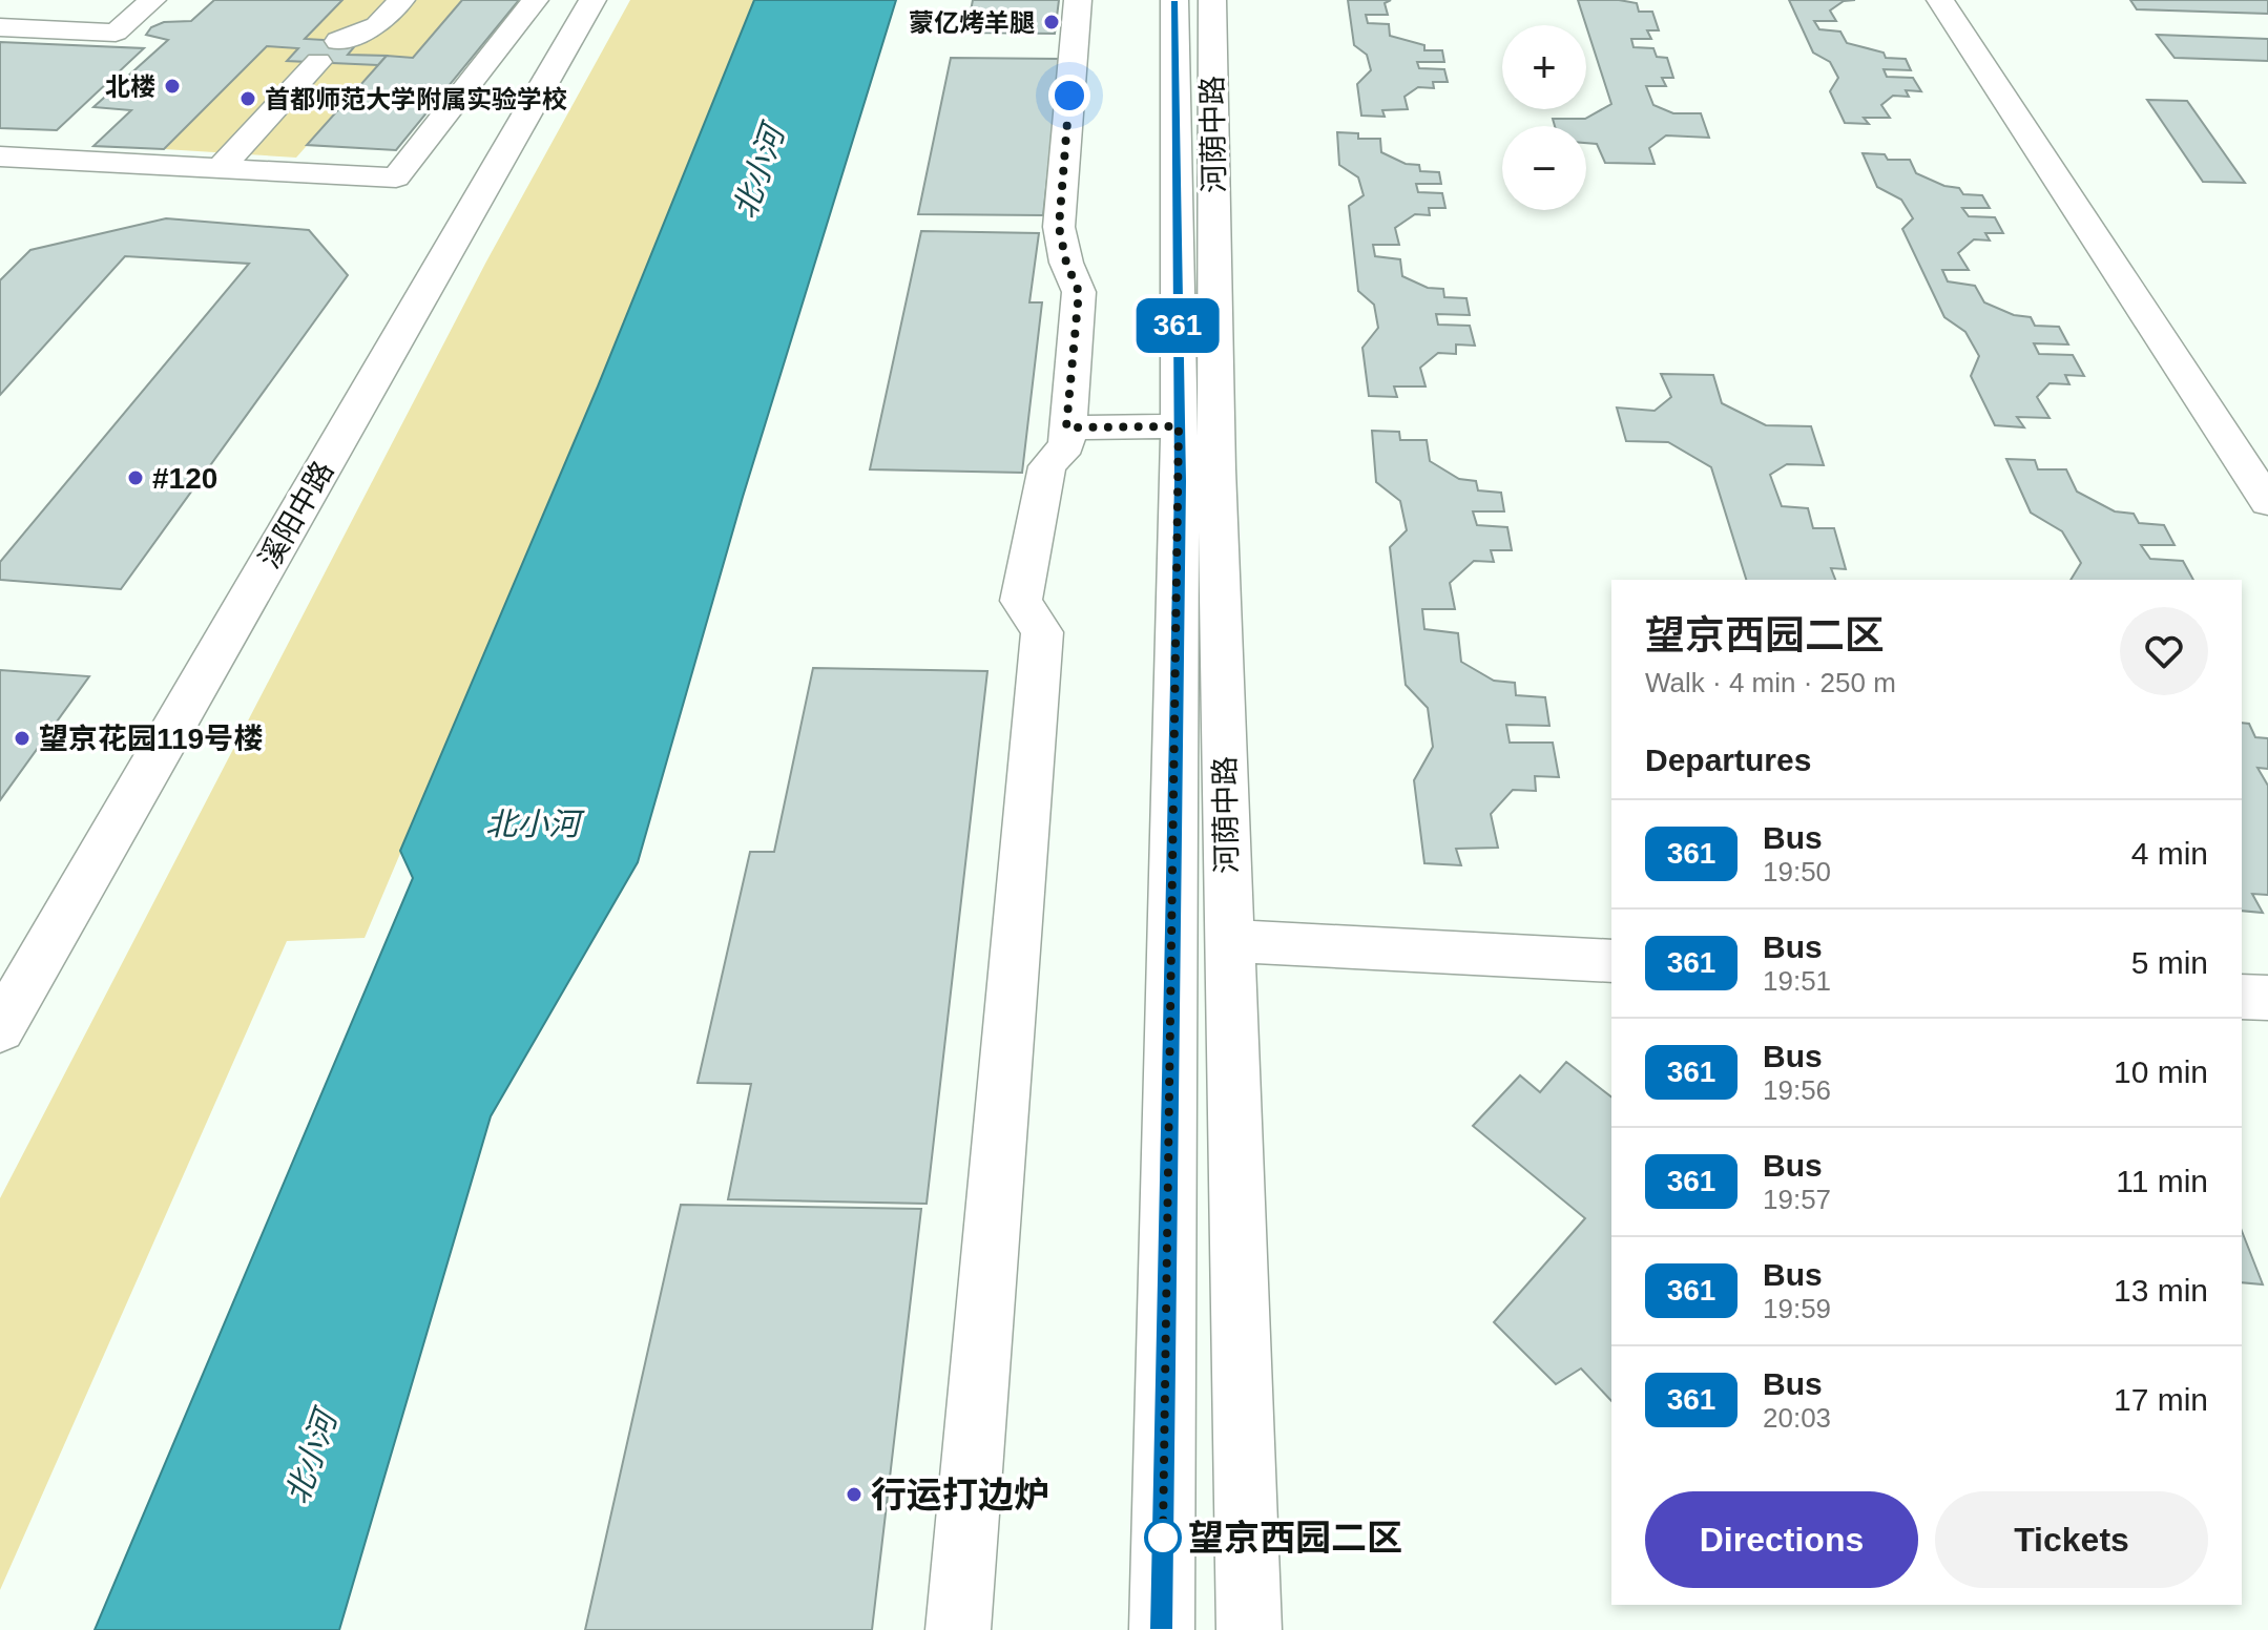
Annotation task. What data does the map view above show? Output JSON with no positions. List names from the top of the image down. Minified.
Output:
{"streets":{"street":["河荫中路","溪阳中路"]},"water":["北小河"],"places":["蒙亿烤羊腿","北楼","首都师范大学附属实验学校","#120","望京花园119号楼","行运打边炉","望京西园二区"],"lines":["bus line 361"],"page":{"on_map":"361","map_buttons":["+","−"],"heading":[["望京西园二区","Walk · 4 min · 250 m"],"Departures"],"list":[{"mark":"361","name":"Bus","note":"19:50","value":"4 min"},{"mark":"361","name":"Bus","note":"19:51","value":"5 min"},{"mark":"361","name":"Bus","note":"19:56","value":"10 min"},{"mark":"361","name":"Bus","note":"19:57","value":"11 min"},{"mark":"361","name":"Bus","note":"19:59","value":"13 min"},{"mark":"361","name":"Bus","note":"20:03","value":"17 min"}],"buttons":["Directions","Tickets"]}}
